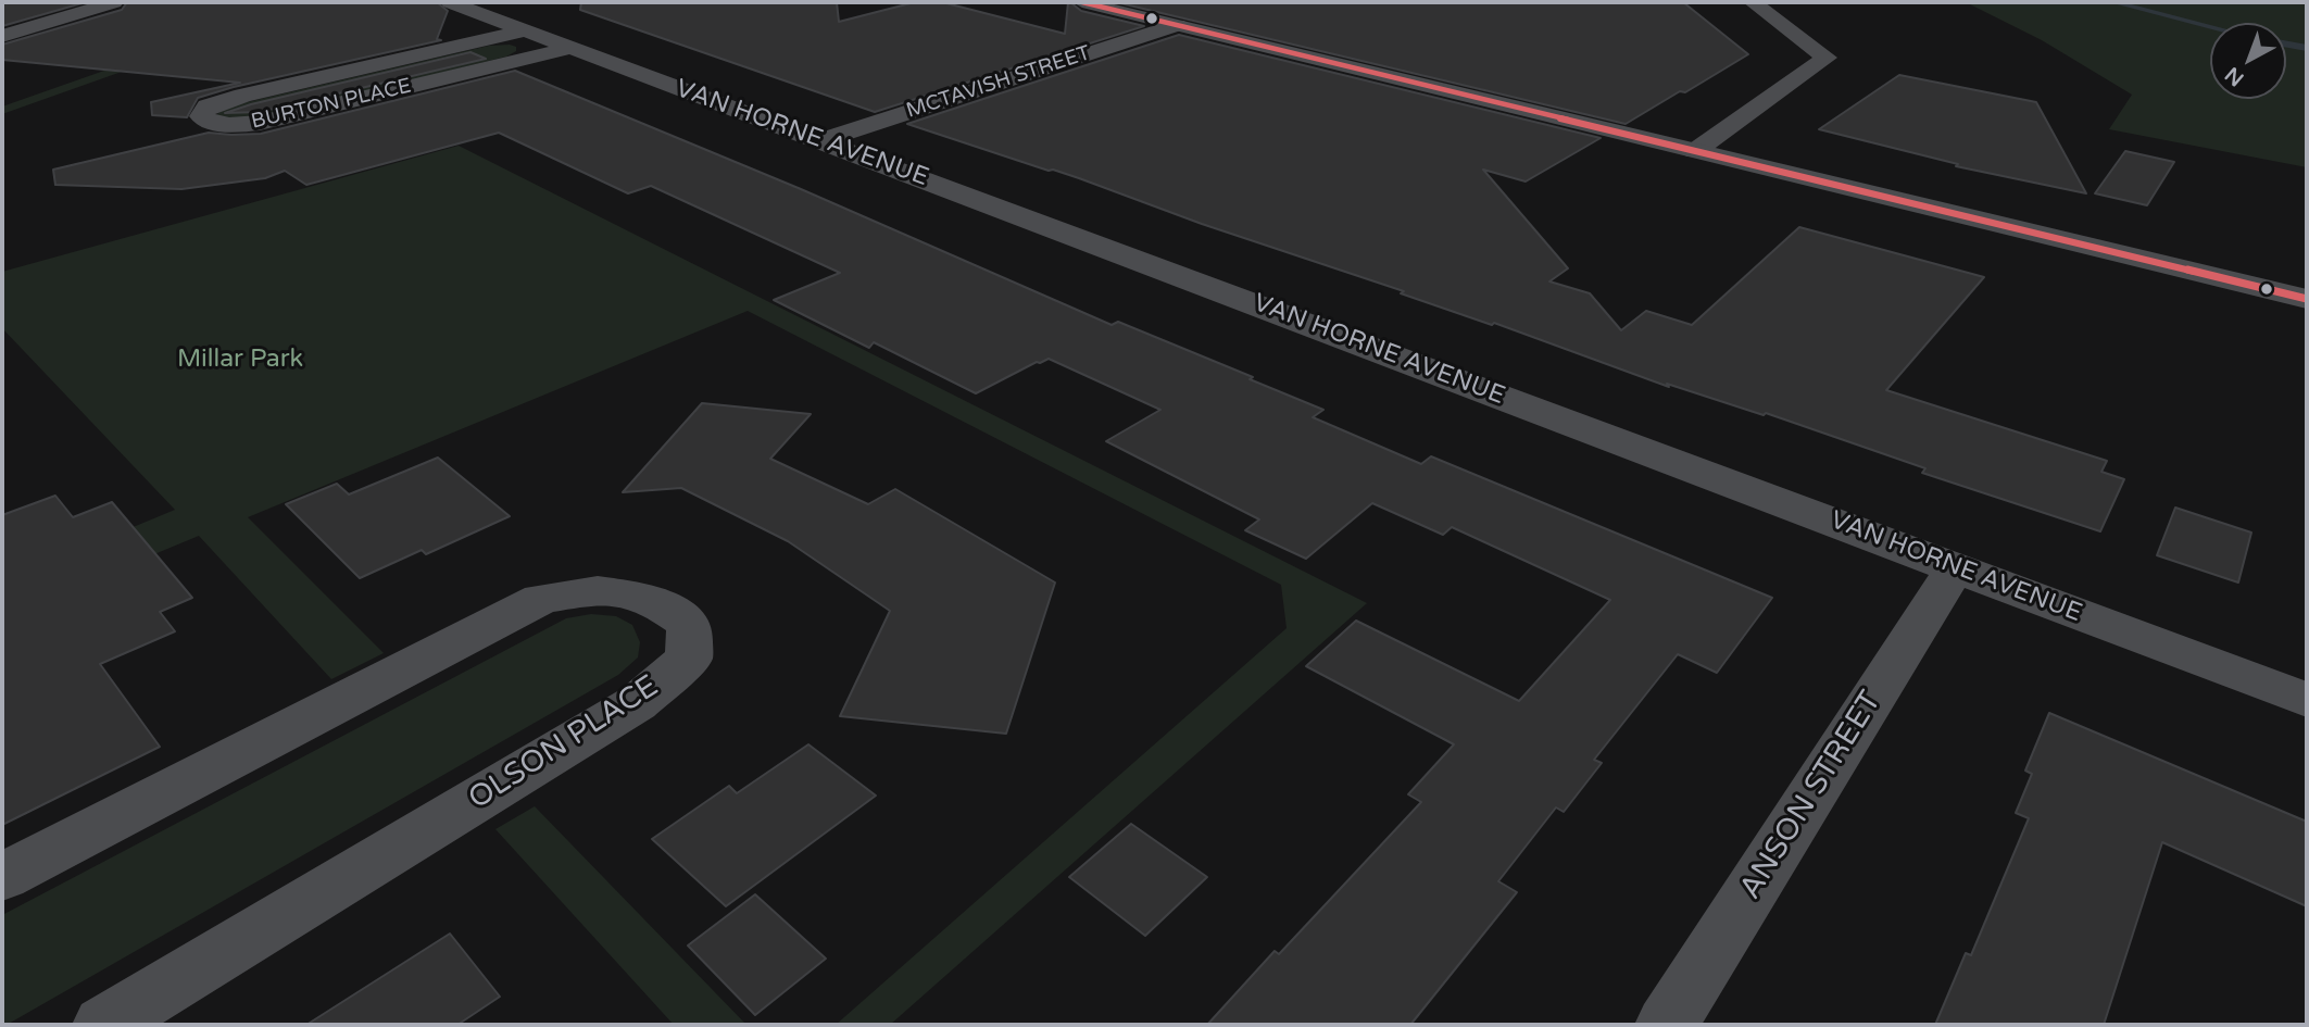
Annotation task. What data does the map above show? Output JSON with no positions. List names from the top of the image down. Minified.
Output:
{"streets":{"street":["MCTAVISH STREET","BURTON PLACE","VAN HORNE AVENUE","OLSON PLACE","ANSON STREET"]},"crossings":[["MCTAVISH STREET","VAN HORNE AVENUE"],["BURTON PLACE","VAN HORNE AVENUE"],["VAN HORNE AVENUE","ANSON STREET"]],"parks":["Millar Park"],"north":"bottom left"}
